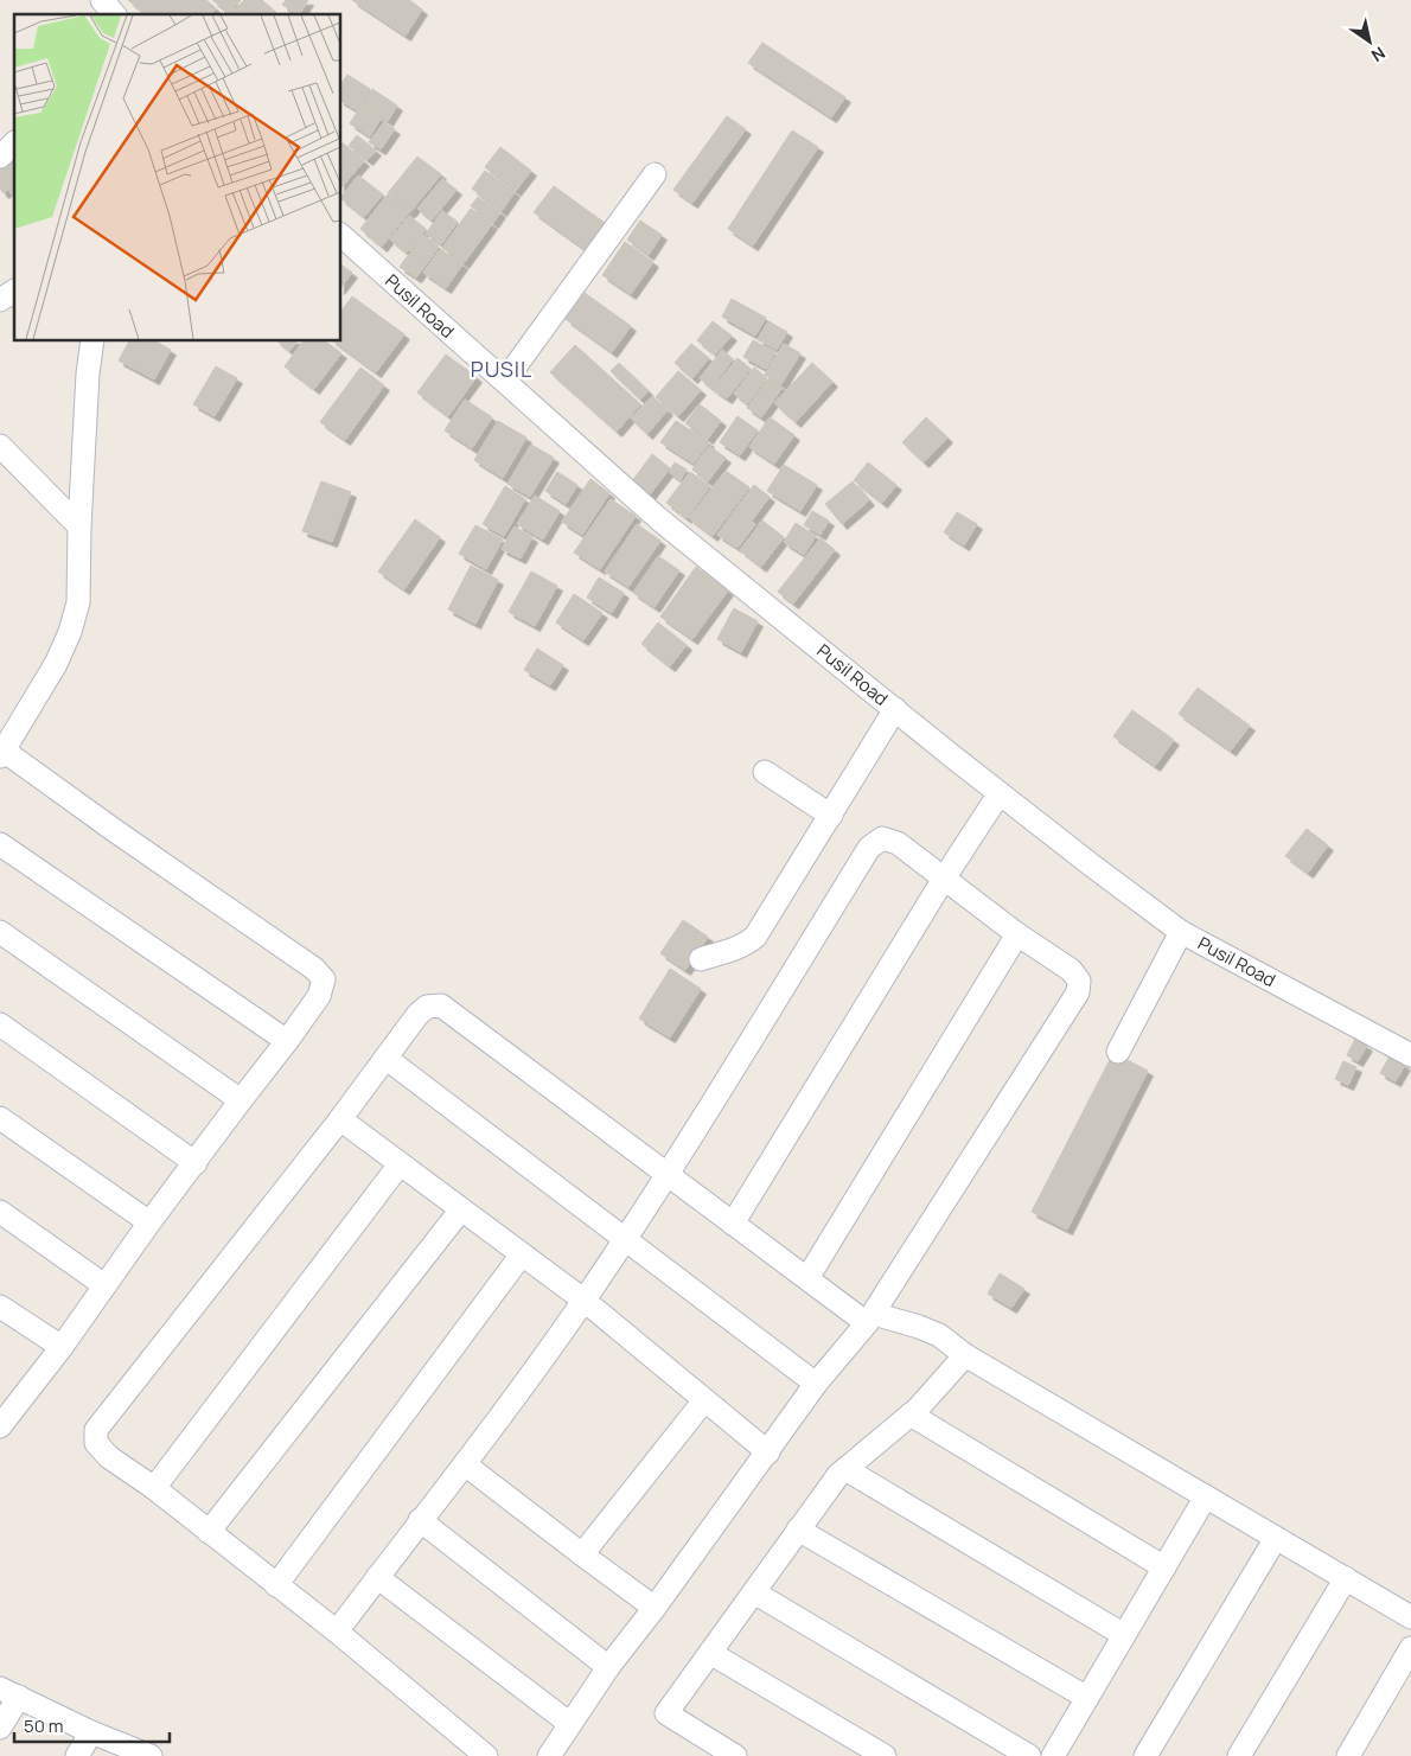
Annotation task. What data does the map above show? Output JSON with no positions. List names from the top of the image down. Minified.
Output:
{"streets":{"street":["Pusil Road"]},"districts":["PUSIL"],"scale_bar":"50 m","north":"bottom right"}
